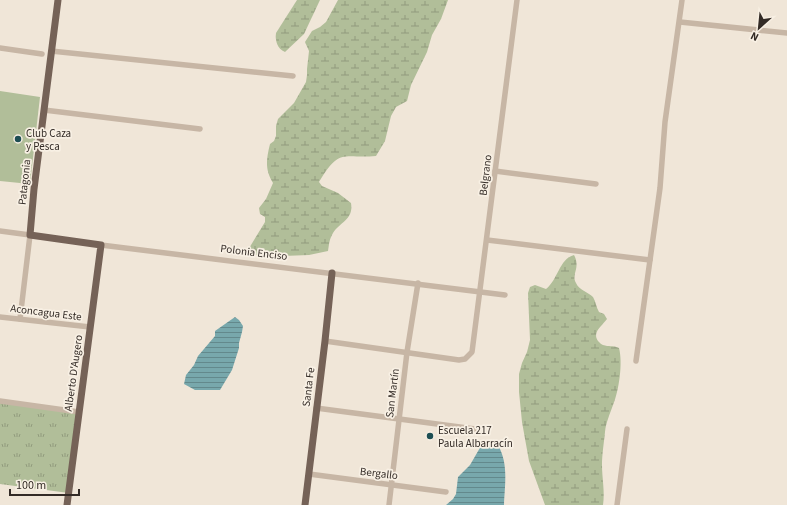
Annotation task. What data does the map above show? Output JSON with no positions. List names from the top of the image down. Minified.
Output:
{"streets":{"main road":["Patagonia","Polonia Enciso","Alberto D'Augero","Santa Fe"],"street":["Belgrano","Aconcagua Este","San Martín","Bergallo"]},"crossings":[["Belgrano","Polonia Enciso"],["Belgrano","San Martín"],["Patagonia","Polonia Enciso"],["Patagonia","Aconcagua Este"],["Polonia Enciso","Alberto D'Augero"],["Polonia Enciso","Santa Fe"],["Polonia Enciso","San Martín"],["Aconcagua Este","Alberto D'Augero"],["Santa Fe","Bergallo"],["San Martín","Bergallo"]],"places":["Club Caza y Pesca","Escuela 217 Paula Albarracín"],"scale_bar":"100 m","north":"bottom left"}
